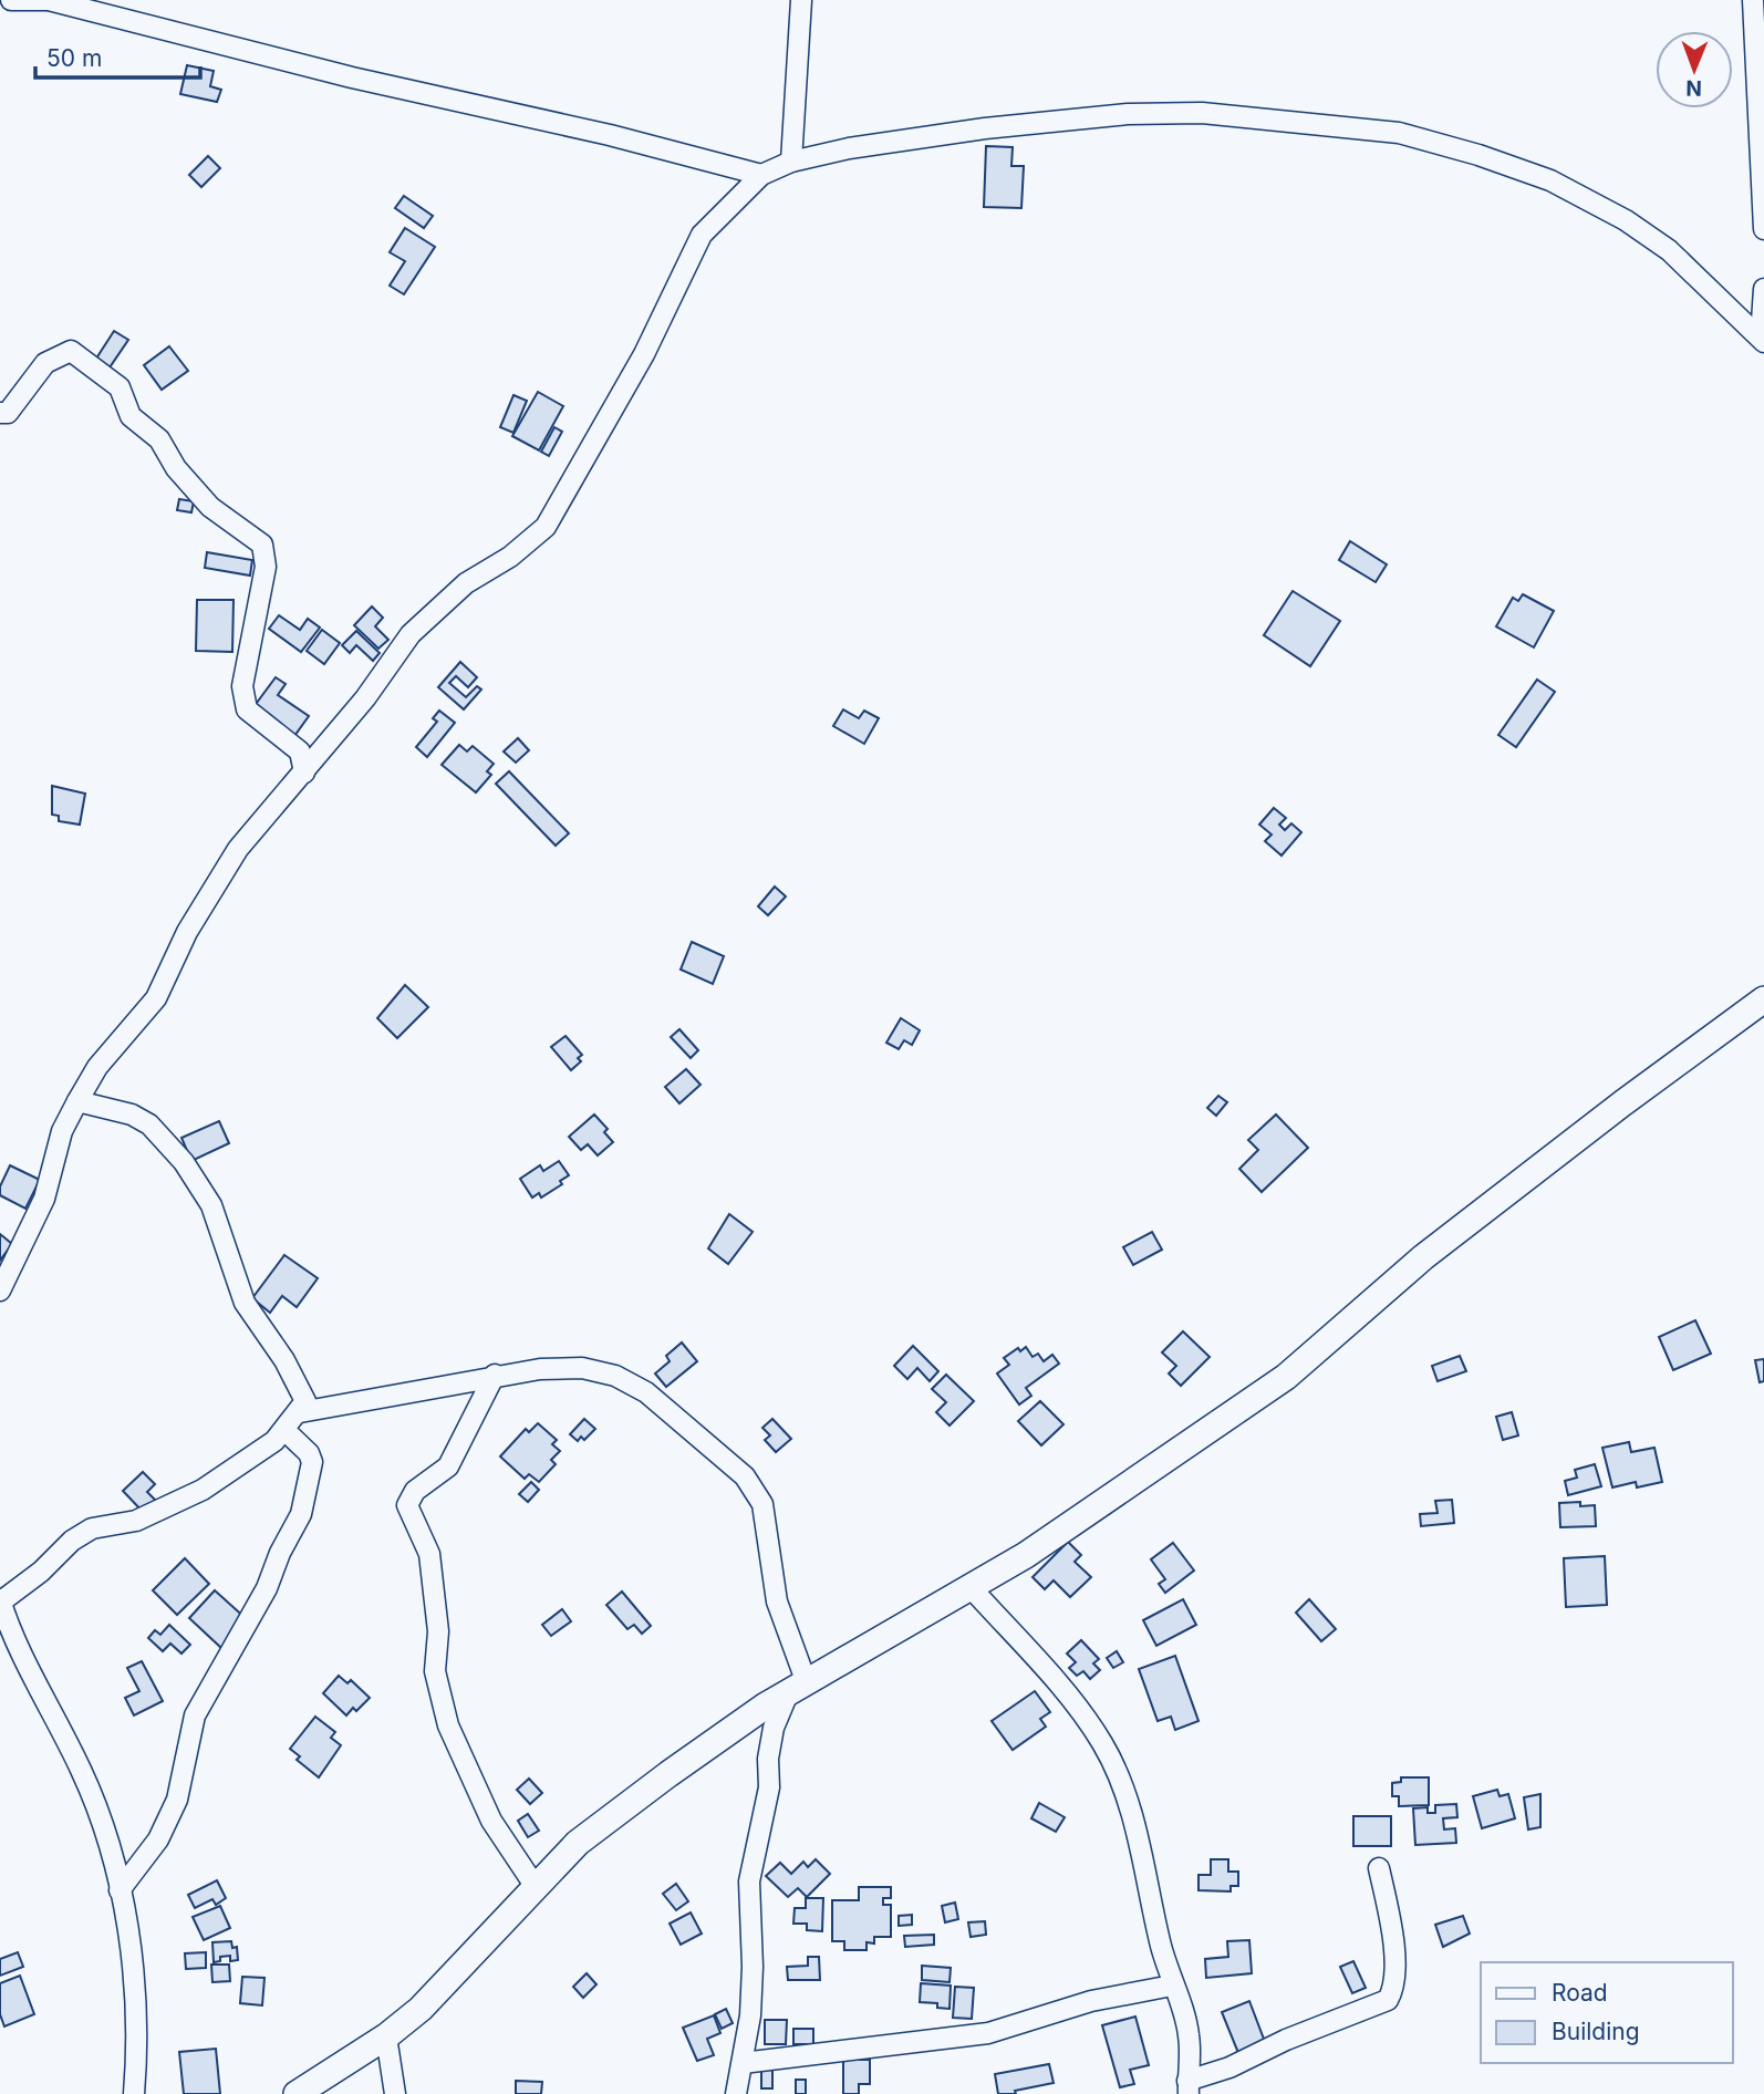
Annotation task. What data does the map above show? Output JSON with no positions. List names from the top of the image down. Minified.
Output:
{"legend":["Road","Building"],"scale_bar":"50 m","north":"bottom"}
